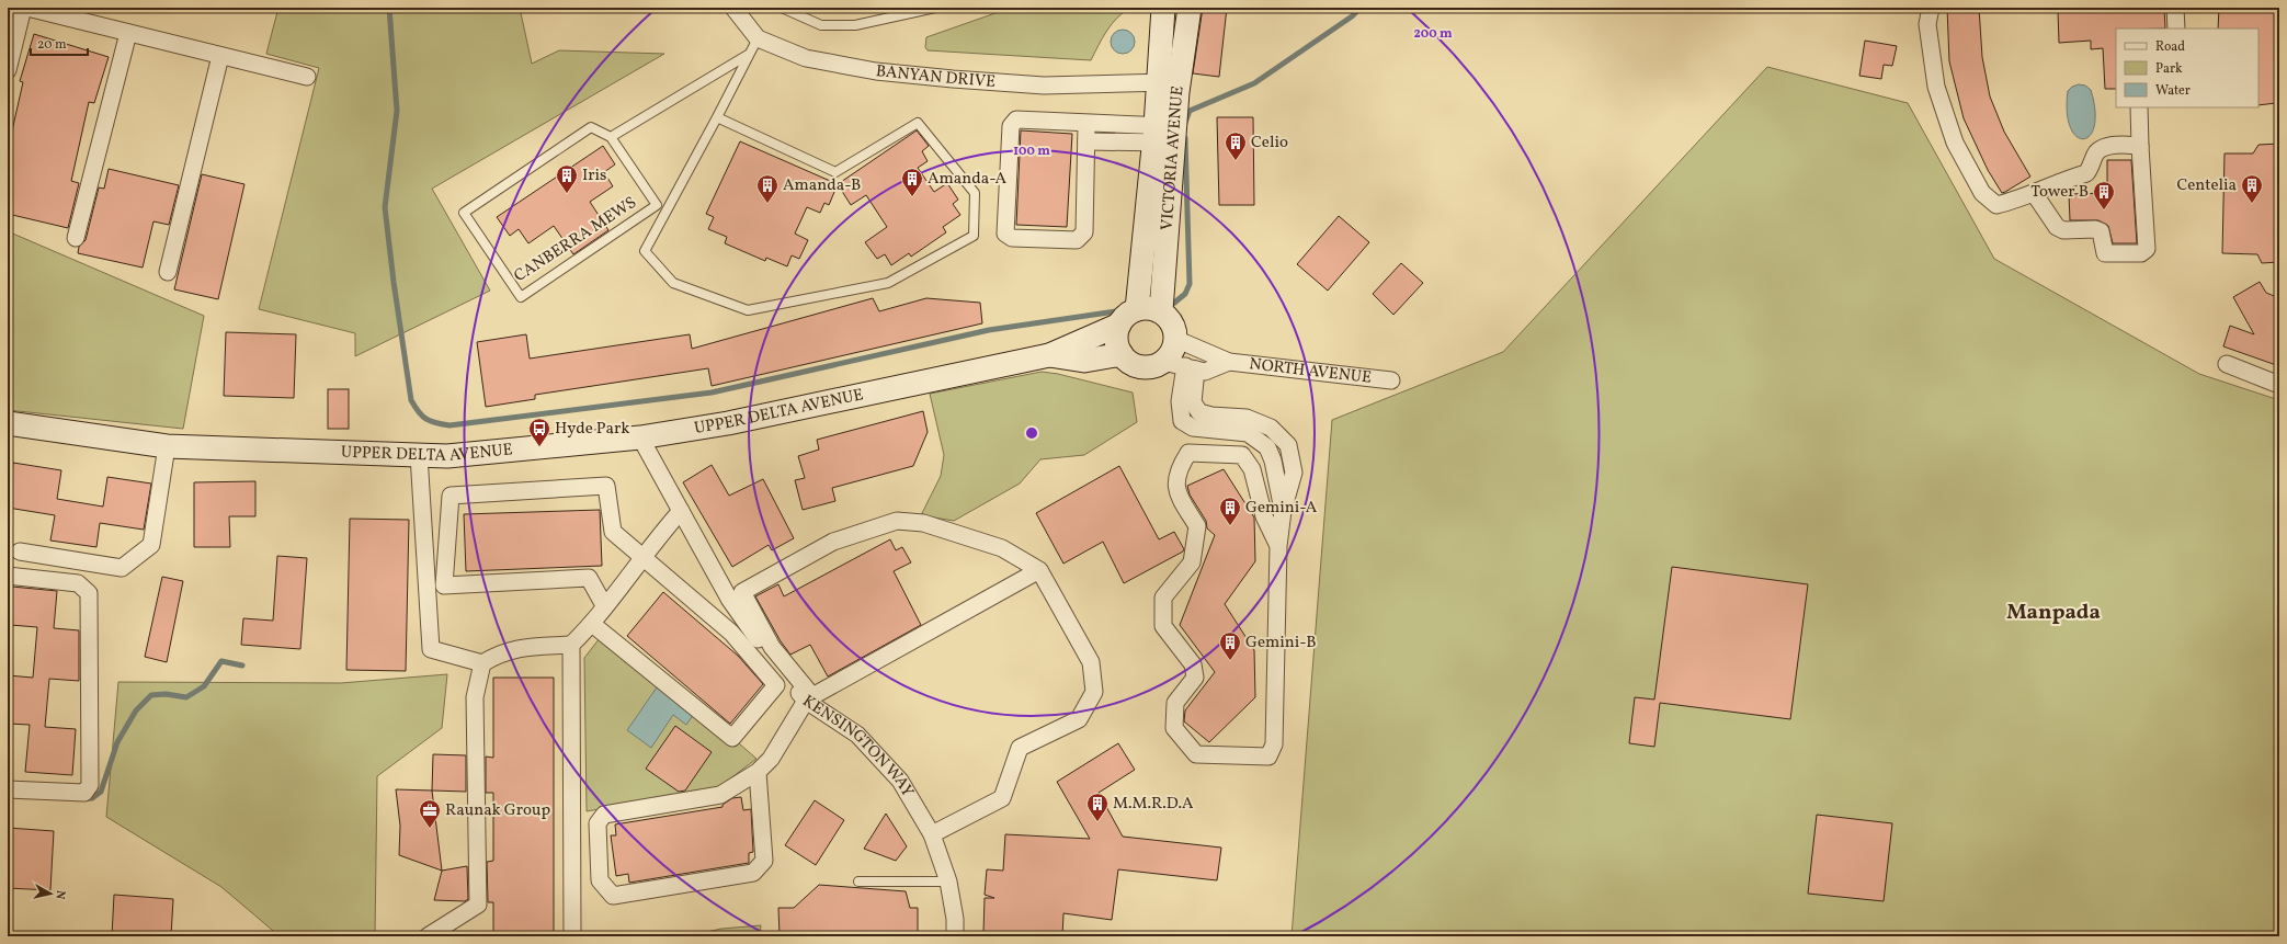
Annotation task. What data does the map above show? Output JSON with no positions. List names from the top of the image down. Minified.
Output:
{"streets":{"street":["BANYAN DRIVE","VICTORIA AVENUE","NORTH AVENUE","UPPER DELTA AVENUE","KENSINGTON WAY"],"lane":["CANBERRA MEWS"]},"crossings":[["BANYAN DRIVE","VICTORIA AVENUE"],["VICTORIA AVENUE","UPPER DELTA AVENUE"],["UPPER DELTA AVENUE","KENSINGTON WAY"]],"districts":["Manpada"],"places":{"building":["Celio","Iris","Amanda-A","Amanda-B","Centelia","Tower B","Gemini-A","Gemini-B","M.M.R.D.A"],"bus stop":["Hyde Park"],"office":["Raunak Group"]},"legend":["Road","Park","Water"],"scale_bar":"20 m","north":"right","rings":["200 m","100 m"]}
